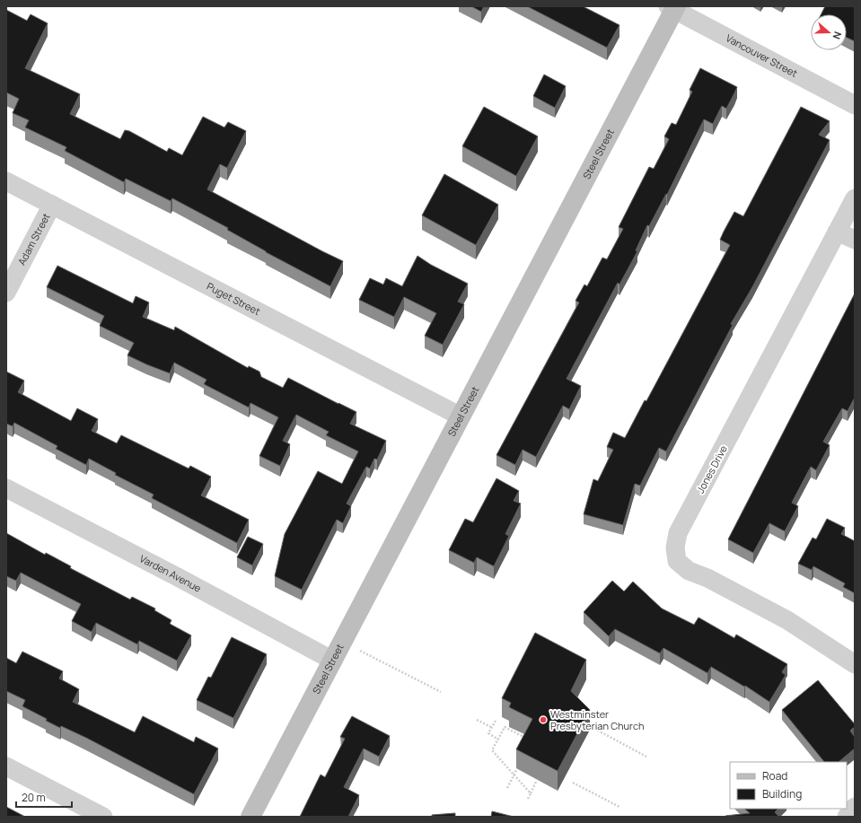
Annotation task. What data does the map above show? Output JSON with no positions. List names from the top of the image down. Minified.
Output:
{"streets":{"street":["Vancouver Street","Steel Street","Adam Street","Puget Street","Jones Drive","Varden Avenue"]},"crossings":[["Vancouver Street","Steel Street"],["Steel Street","Puget Street"],["Steel Street","Varden Avenue"],["Adam Street","Puget Street"]],"places":["Westminster Presbyterian Church"],"legend":["Road","Building"],"scale_bar":"20 m","north":"right"}
